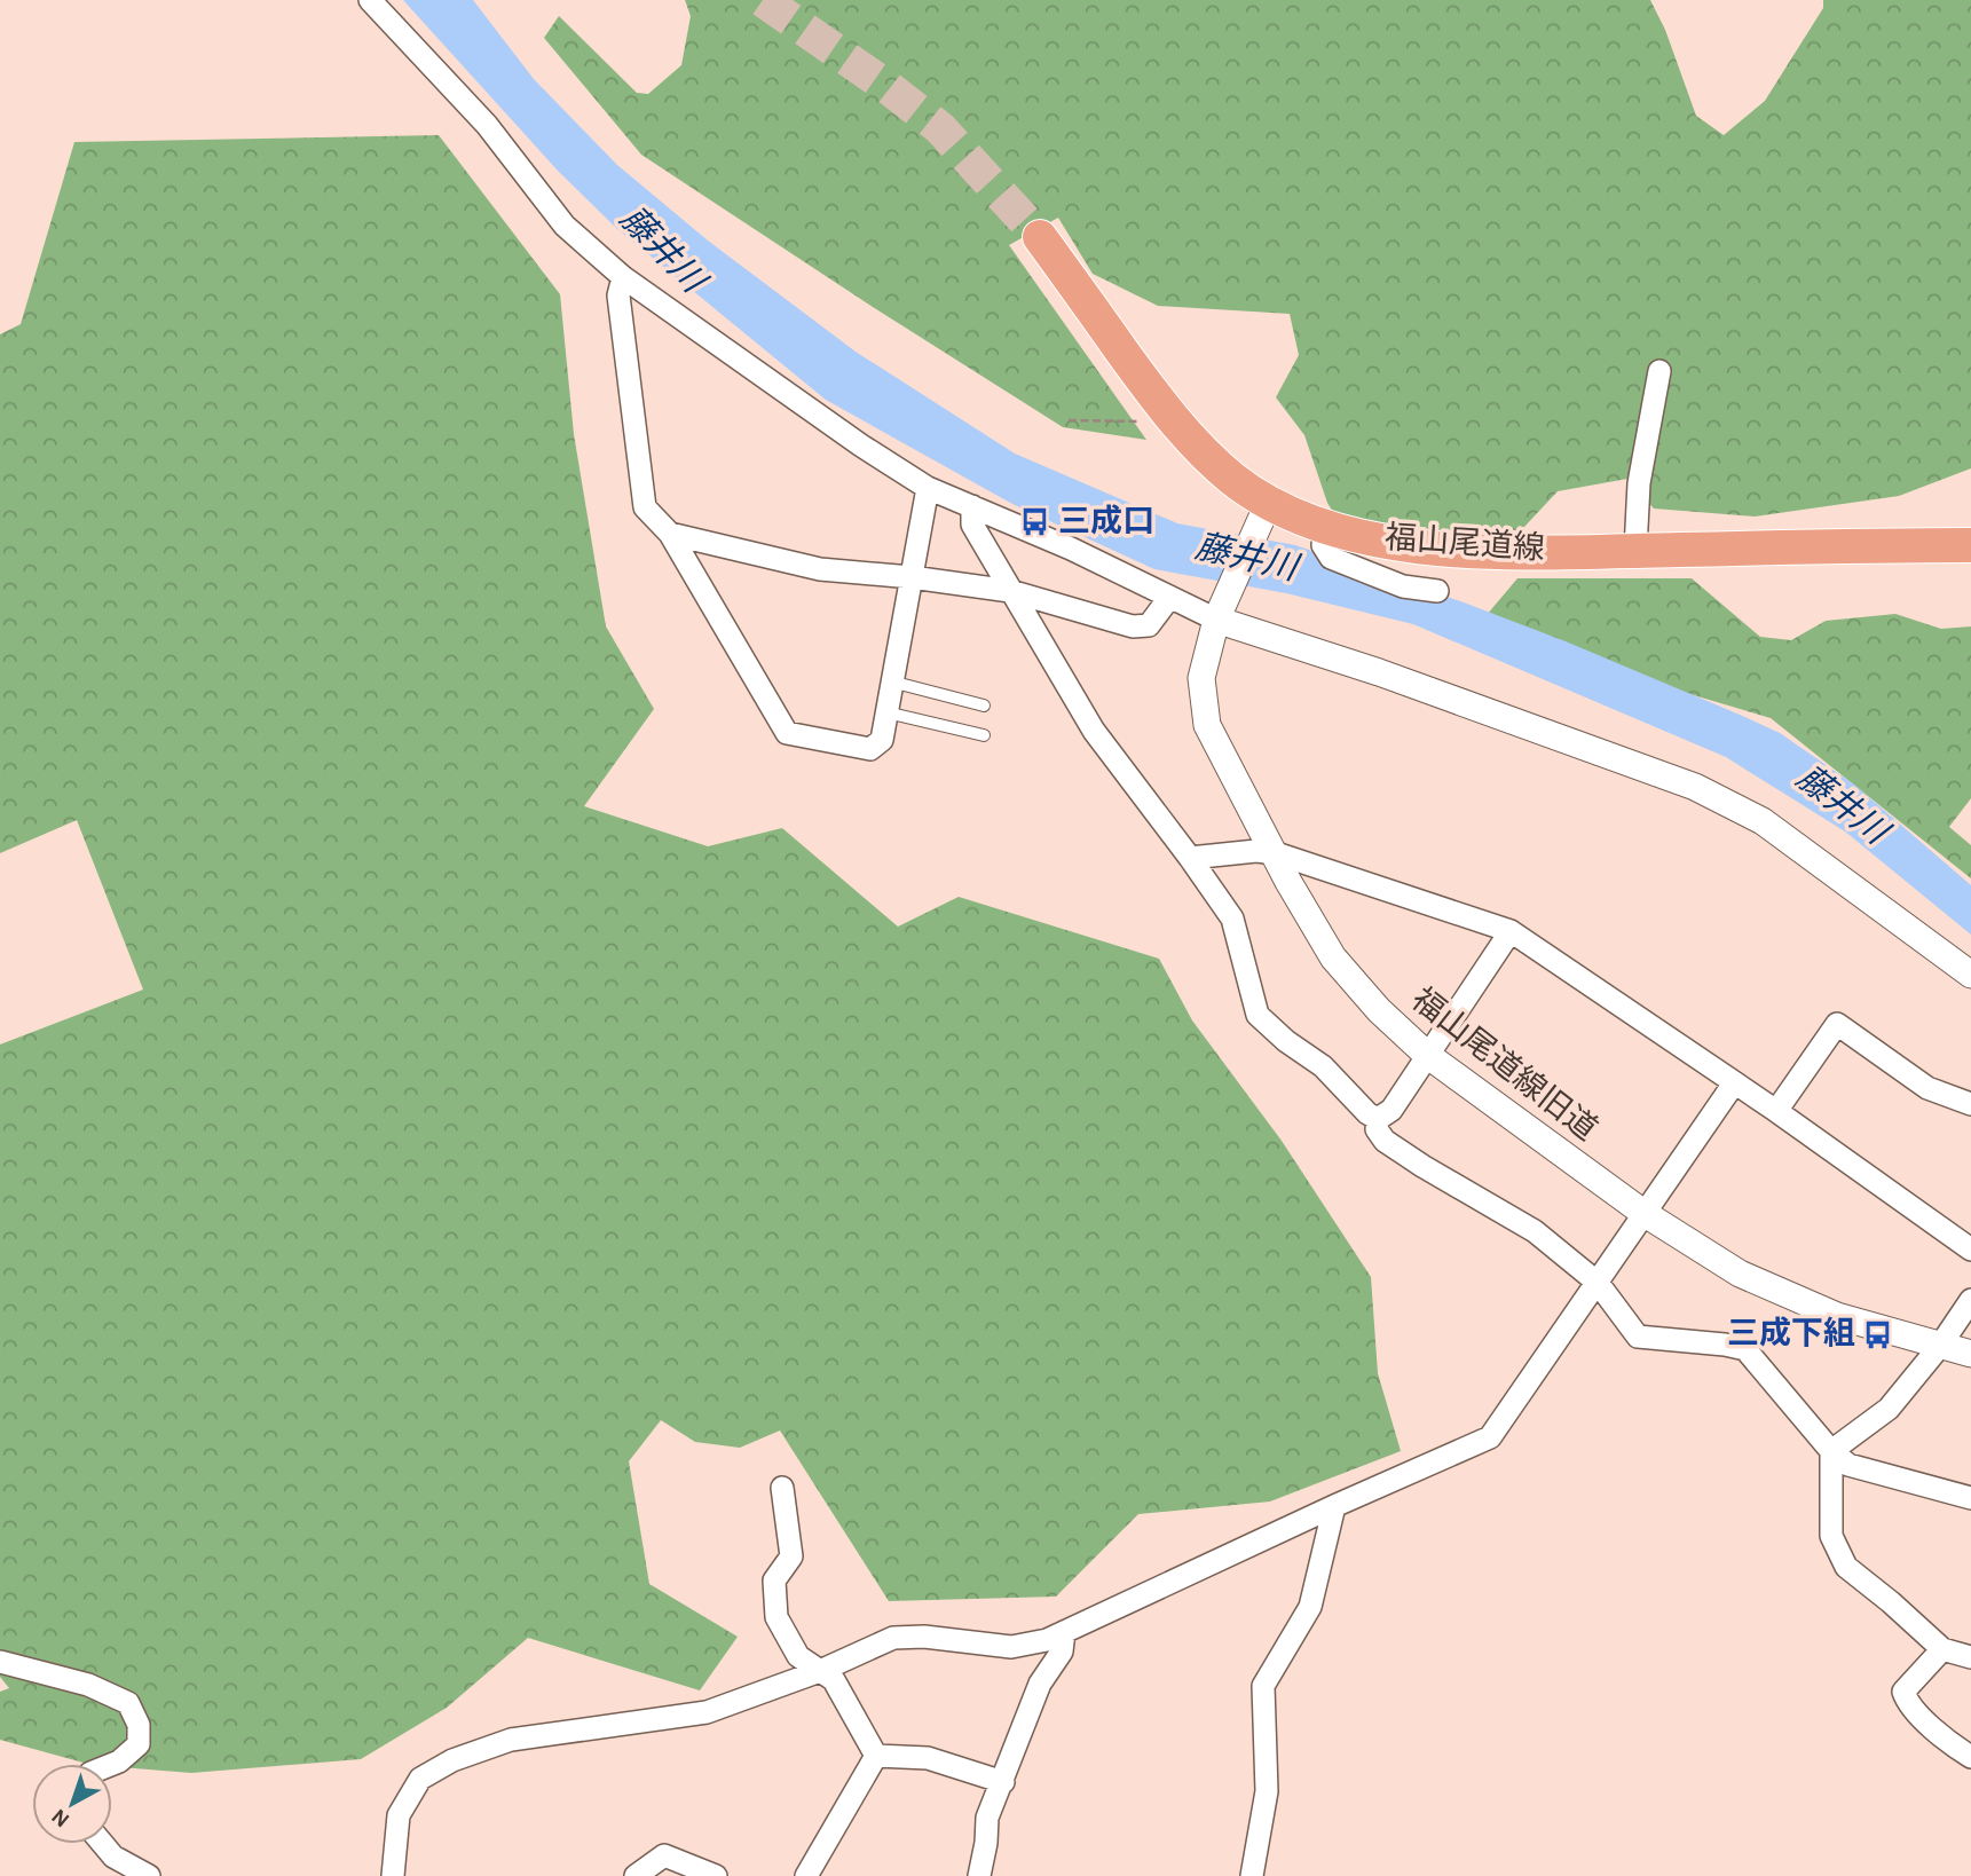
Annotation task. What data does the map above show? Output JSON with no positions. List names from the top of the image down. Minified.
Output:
{"streets":{"main road":["福山尾道線"],"street":["福山尾道線旧道"]},"crossings":[["福山尾道線","福山尾道線旧道"]],"water":["藤井川"],"places":{"bus stop":["三成口","三成下組"]},"north":"bottom left"}
